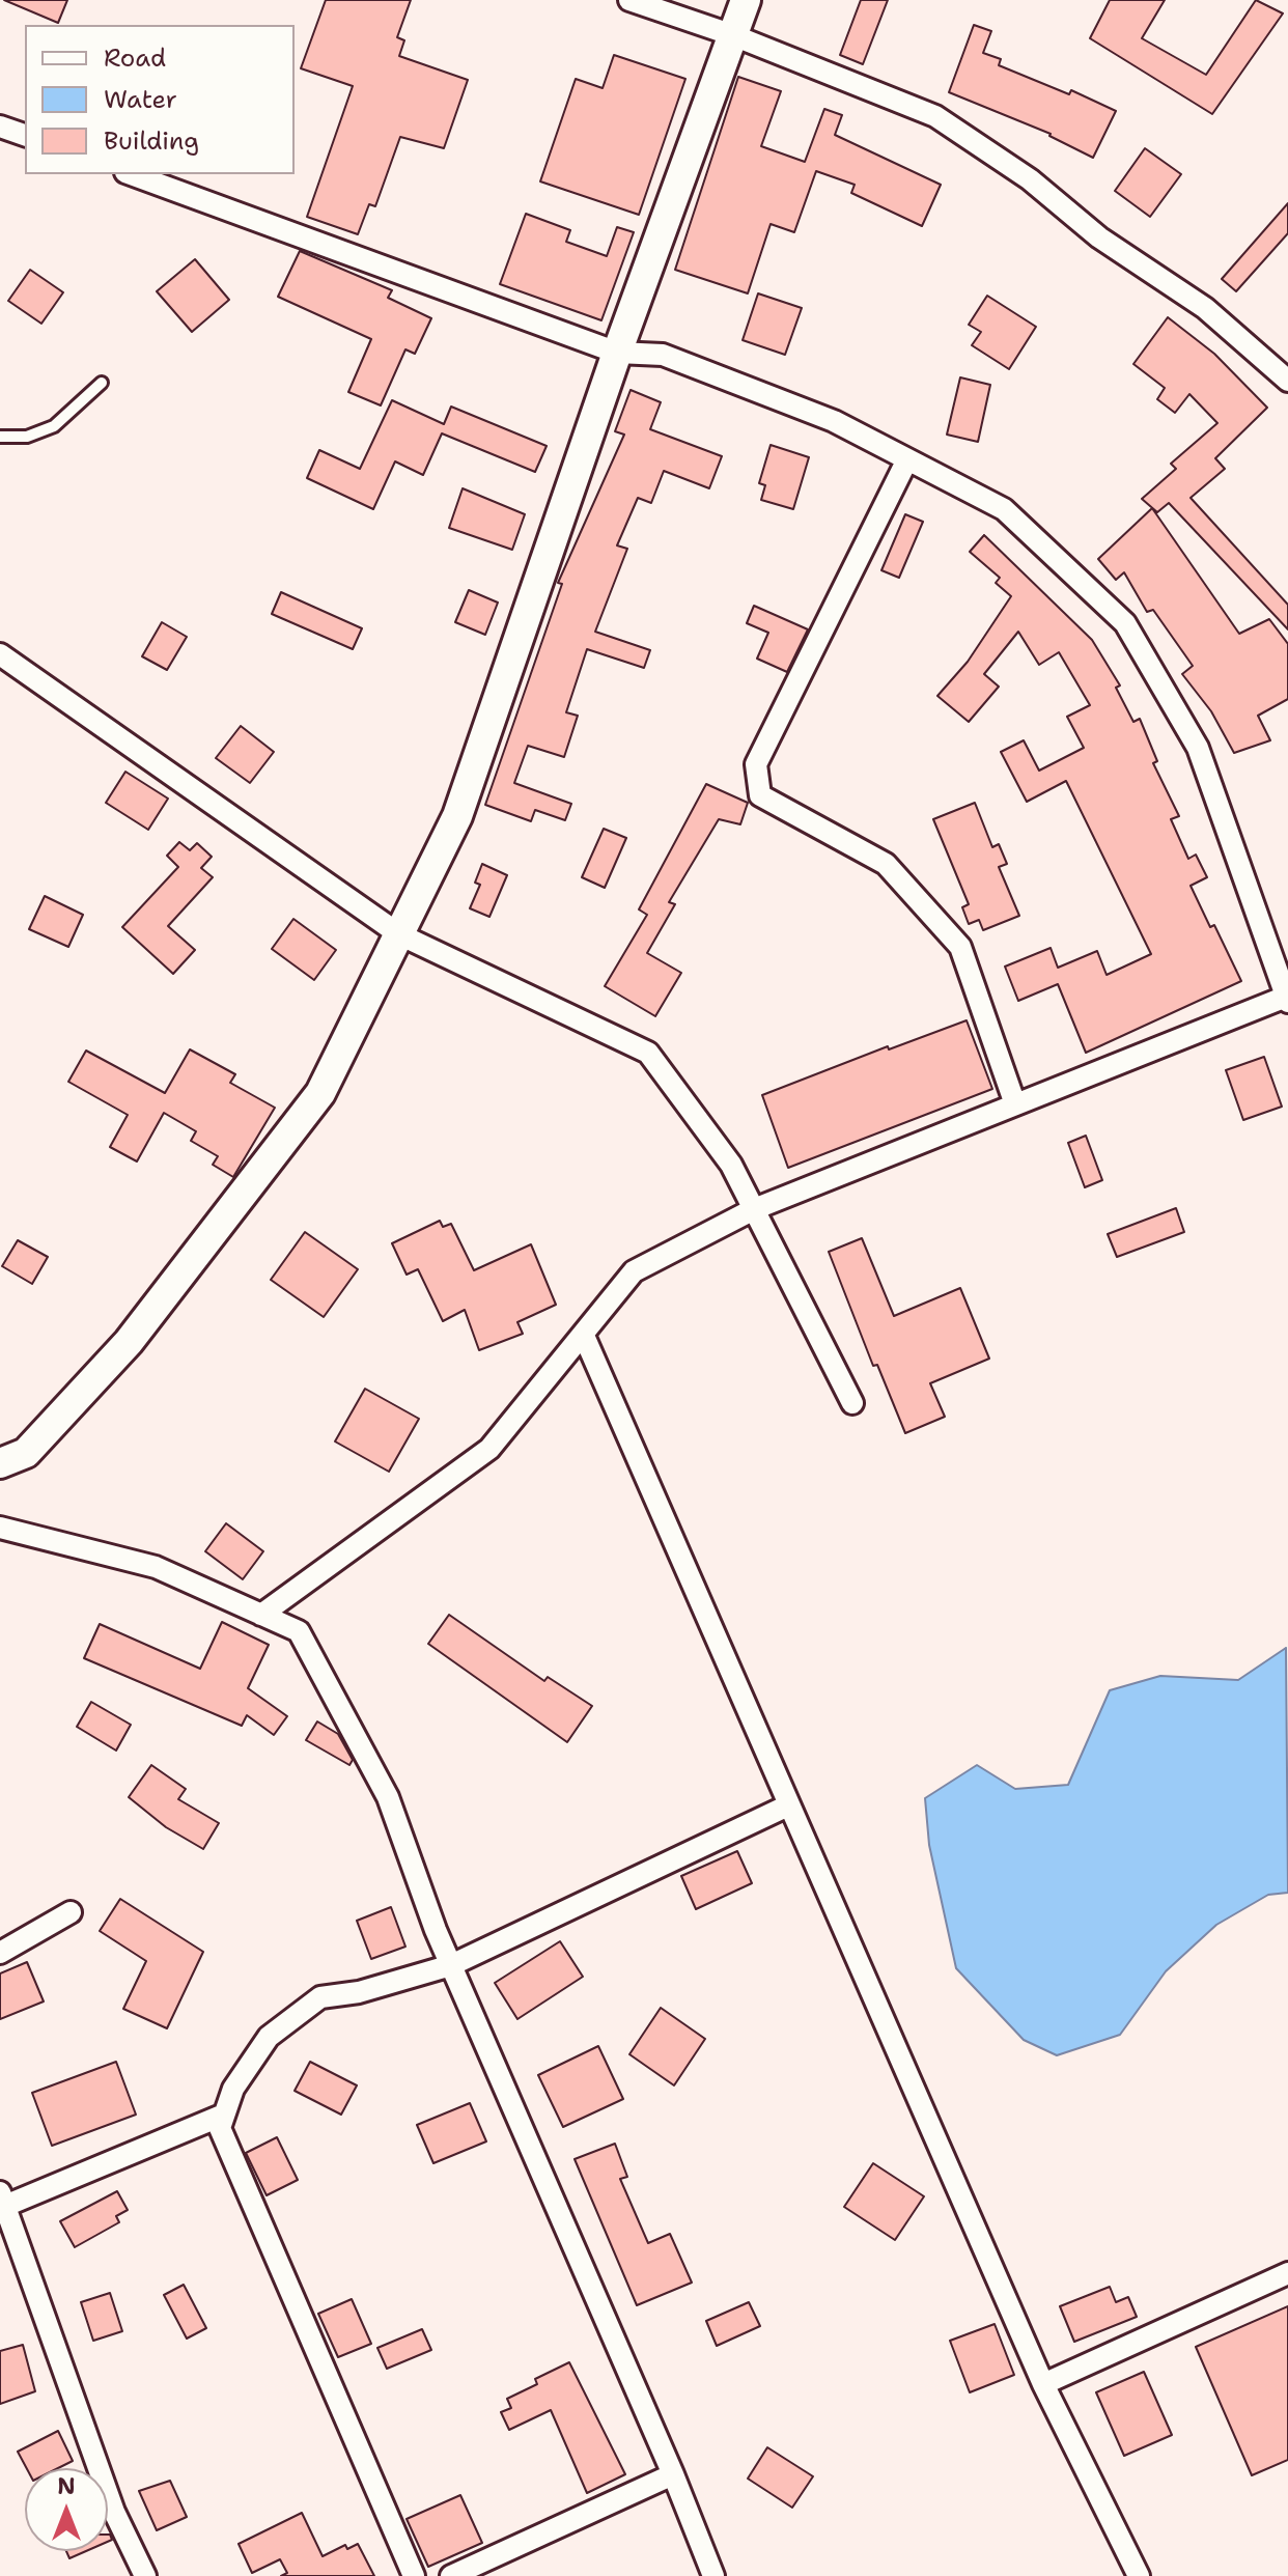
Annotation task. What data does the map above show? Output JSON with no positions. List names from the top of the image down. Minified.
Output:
{"legend":["Road","Water","Building"],"north":"top"}
